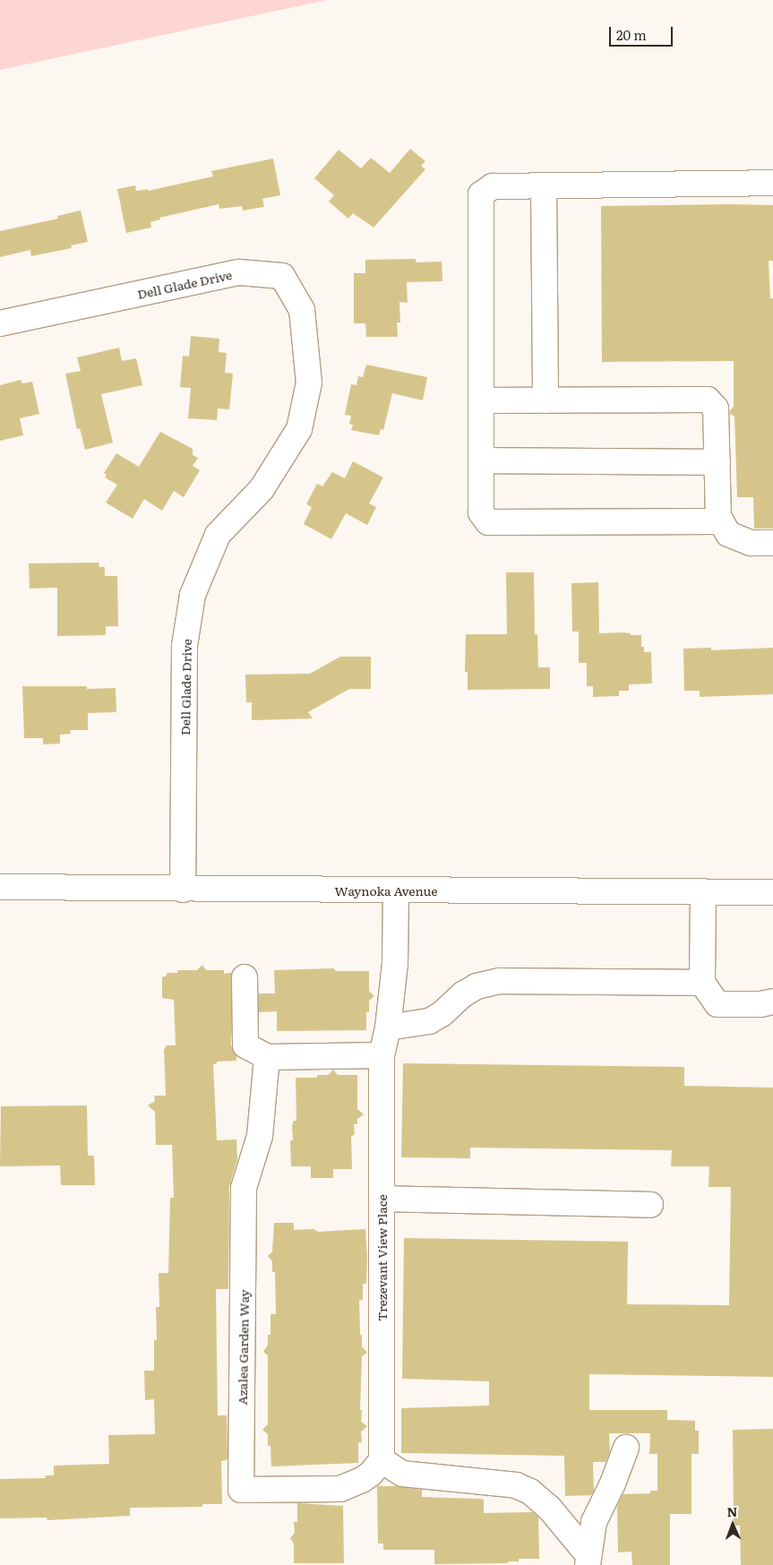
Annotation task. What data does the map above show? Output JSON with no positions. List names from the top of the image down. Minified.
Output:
{"streets":{"street":["Dell Glade Drive","Waynoka Avenue","Trezevant View Place","Azalea Garden Way"]},"crossings":[["Dell Glade Drive","Waynoka Avenue"],["Trezevant View Place","Azalea Garden Way"]],"scale_bar":"20 m","north":"top"}
